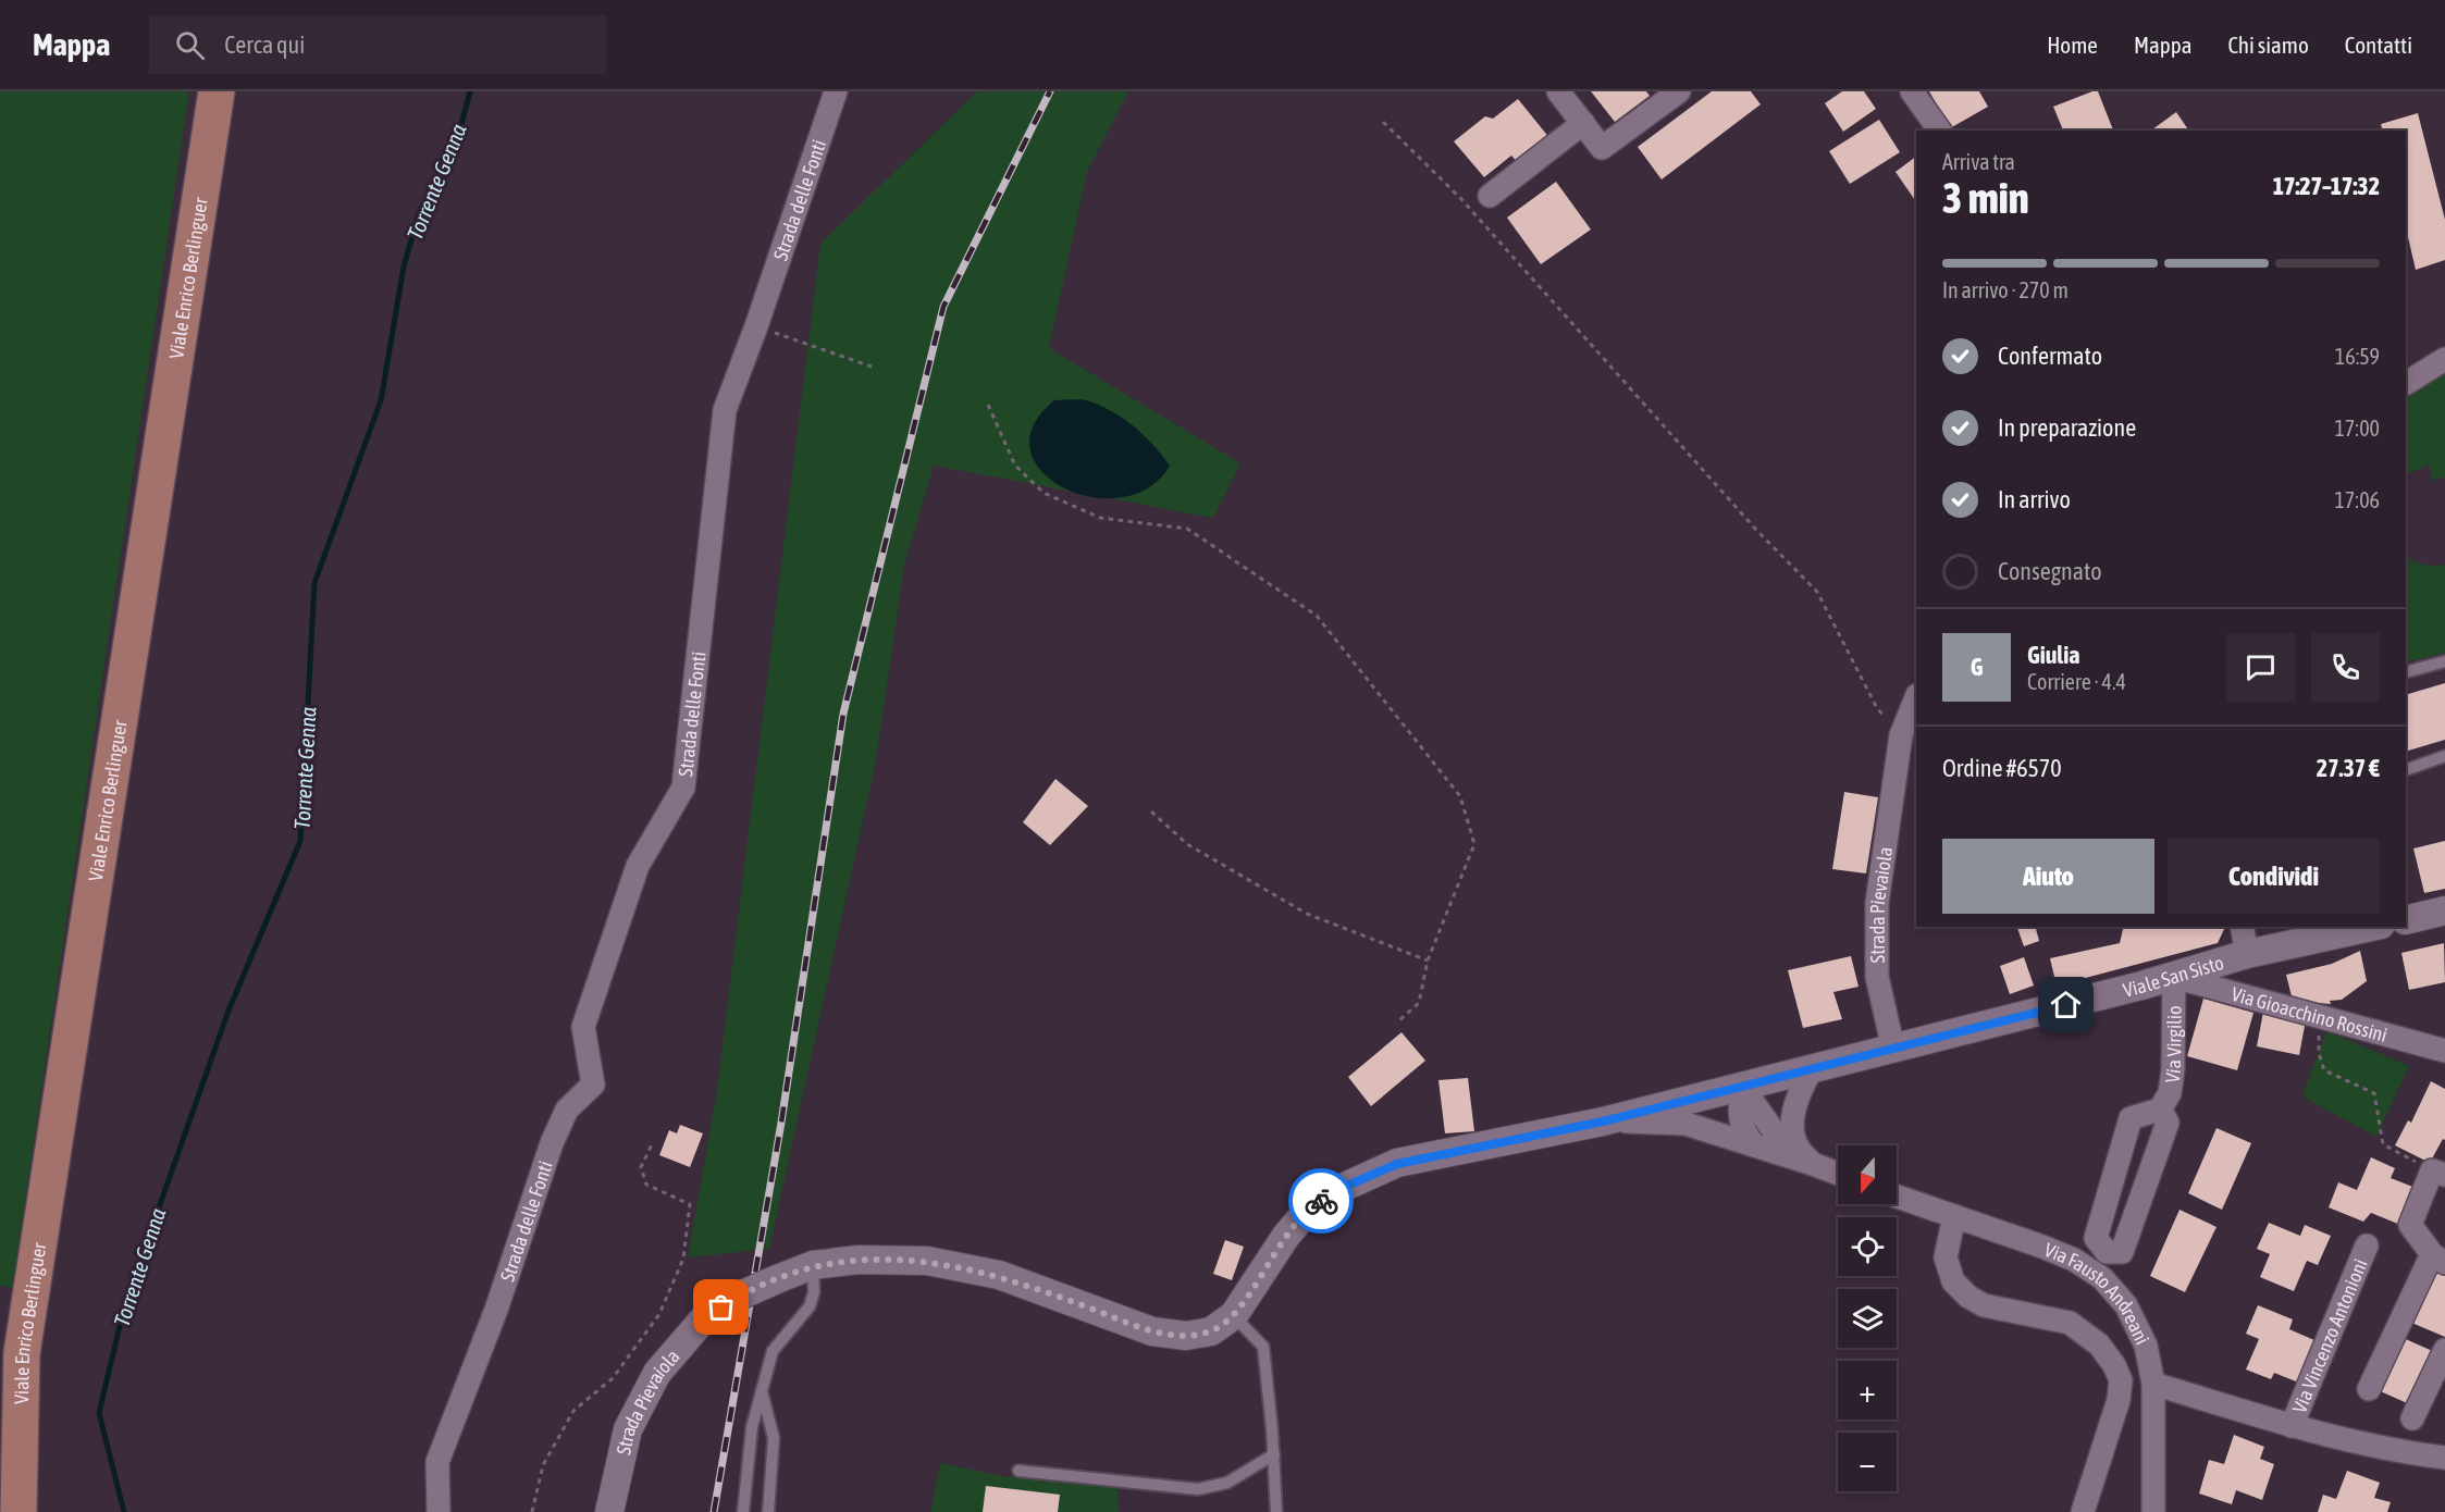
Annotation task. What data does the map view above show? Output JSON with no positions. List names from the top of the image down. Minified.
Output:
{"streets":{"main road":["Viale Enrico Berlinguer"],"street":["Strada delle Fonti","Strada Pievaiola","Viale San Sisto","Via Gioacchino Rossini","Via Virgilio","Via Fausto Andreani","Via Vincenzo Antonioni"]},"crossings":[["Strada Pievaiola","Viale San Sisto"],["Viale San Sisto","Via Gioacchino Rossini"],["Viale San Sisto","Via Virgilio"],["Via Gioacchino Rossini","Via Virgilio"],["Via Fausto Andreani","Via Vincenzo Antonioni"]],"water":["Torrente Genna"],"north":"bottom","page":{"header":"Mappa","search":"Cerca qui","nav":["Home","Mappa","Chi siamo","Contatti"],"heading":["3 min","Arriva tra","17:27–17:32"],"panel":["Giulia","Corriere · 4.4","Ordine #6570","27.37 €"],"bar":"In arrivo · 270 m","list":[["Confermato","16:59"],["In preparazione","17:00"],["In arrivo","17:06"],"Consegnato"],"round":"G","buttons":["Aiuto","Condividi"],"map_buttons":["+","−"]}}
